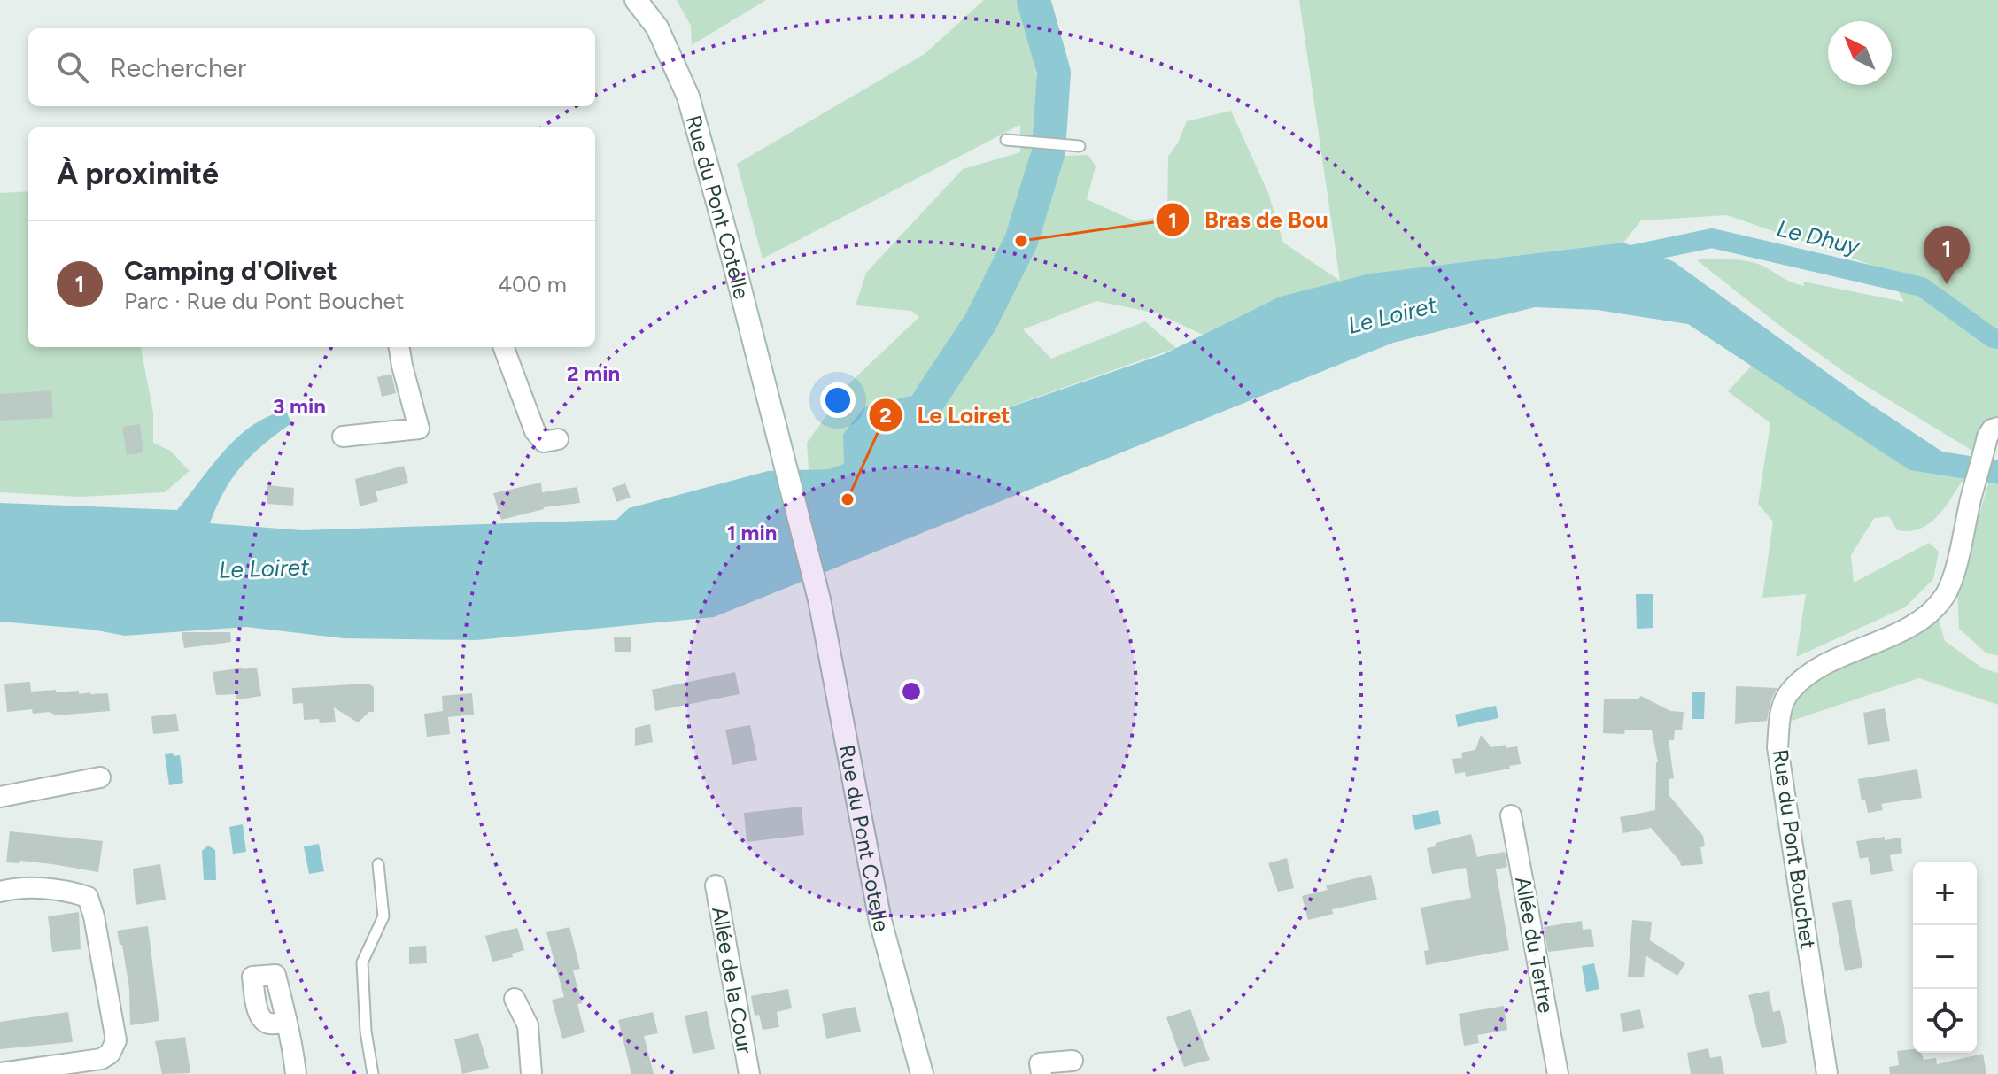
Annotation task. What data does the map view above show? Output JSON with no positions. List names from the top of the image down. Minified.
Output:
{"streets":{"street":["Rue du Pont Cotelle","Rue du Pont Bouchet","Allée du Tertre","Allée de la Cour"]},"water":["Le Dhuy","Le Loiret"],"places":["Bras de Bou","Le Loiret"],"north":"top left","page":{"search":"Rechercher","heading":"À proximité","list":[{"mark":"1","name":"Camping d'Olivet","note":"Parc · Rue du Pont Bouchet","value":"400 m"}],"pins":"1","map_buttons":["+","−"]},"rings":["2 min","3 min","1 min"]}
